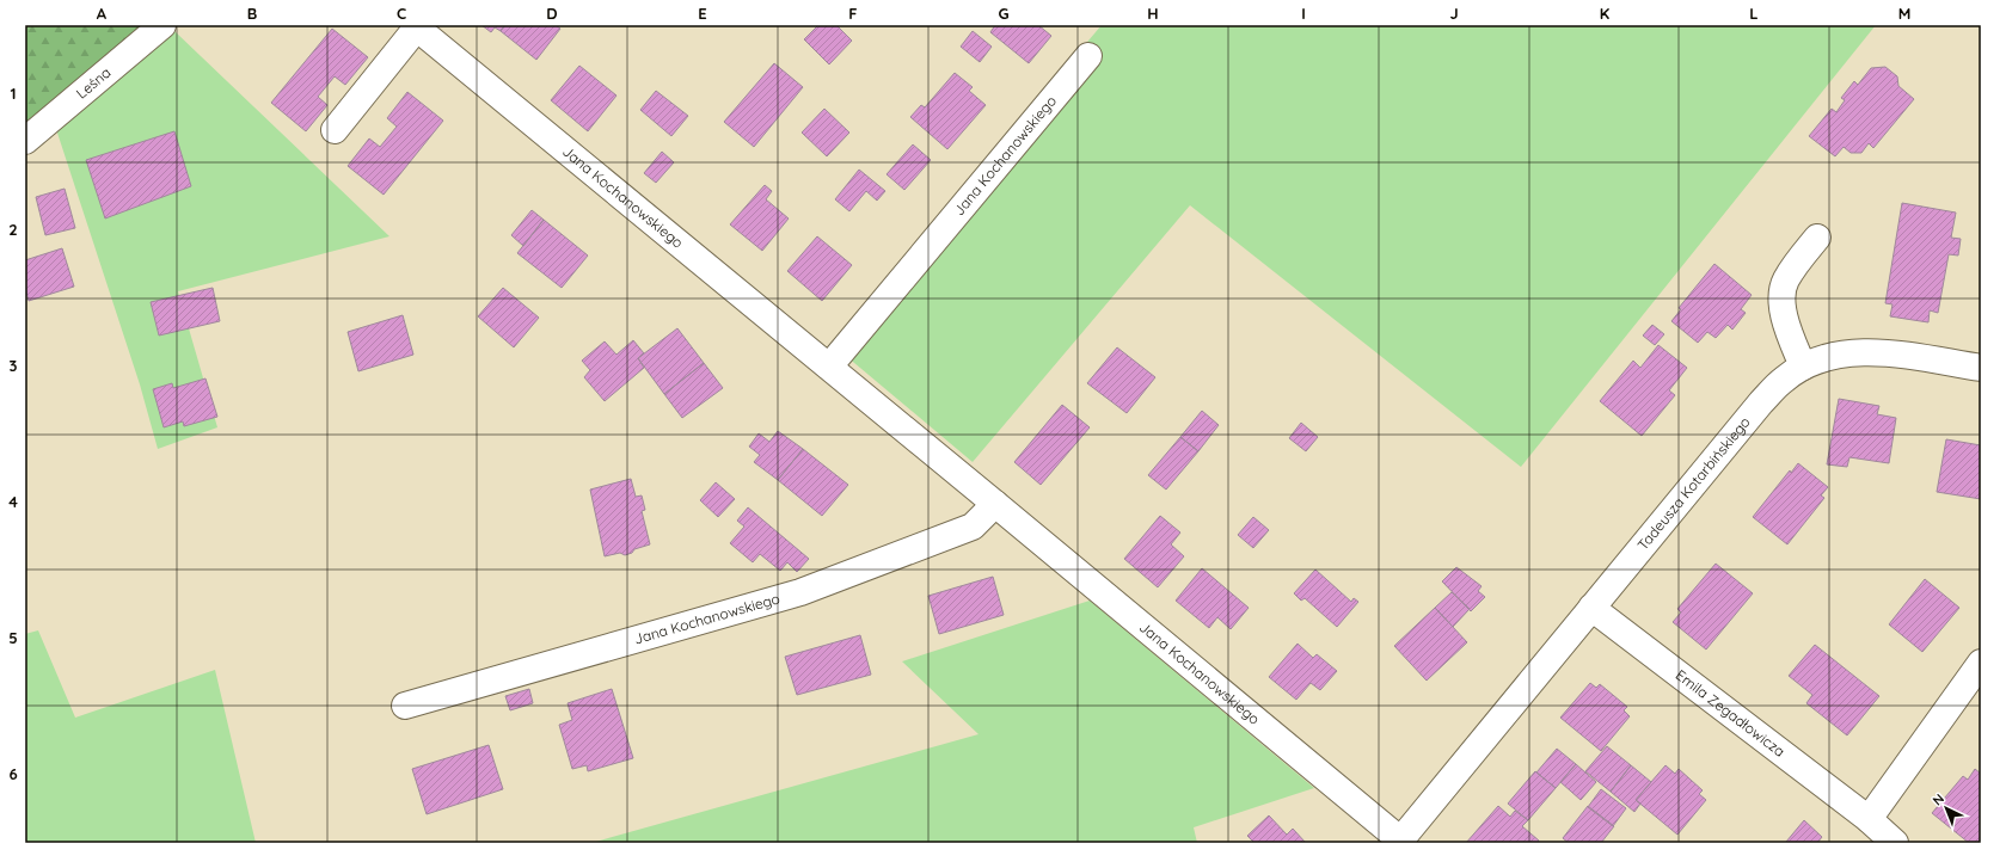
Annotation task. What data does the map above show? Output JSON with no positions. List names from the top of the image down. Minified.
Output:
{"streets":{"street":["Leśna","Jana Kochanowskiego","Tadeusza Kotarbińskiego","Emila Zegadłowicza"]},"crossings":[["Jana Kochanowskiego","Tadeusza Kotarbińskiego"],["Tadeusza Kotarbińskiego","Emila Zegadłowicza"]],"north":"top left","grid":{"columns":["A","B","C","D","E","F","G","H","I","J","K","L","M"],"rows":["1","2","3","4","5","6"]}}
